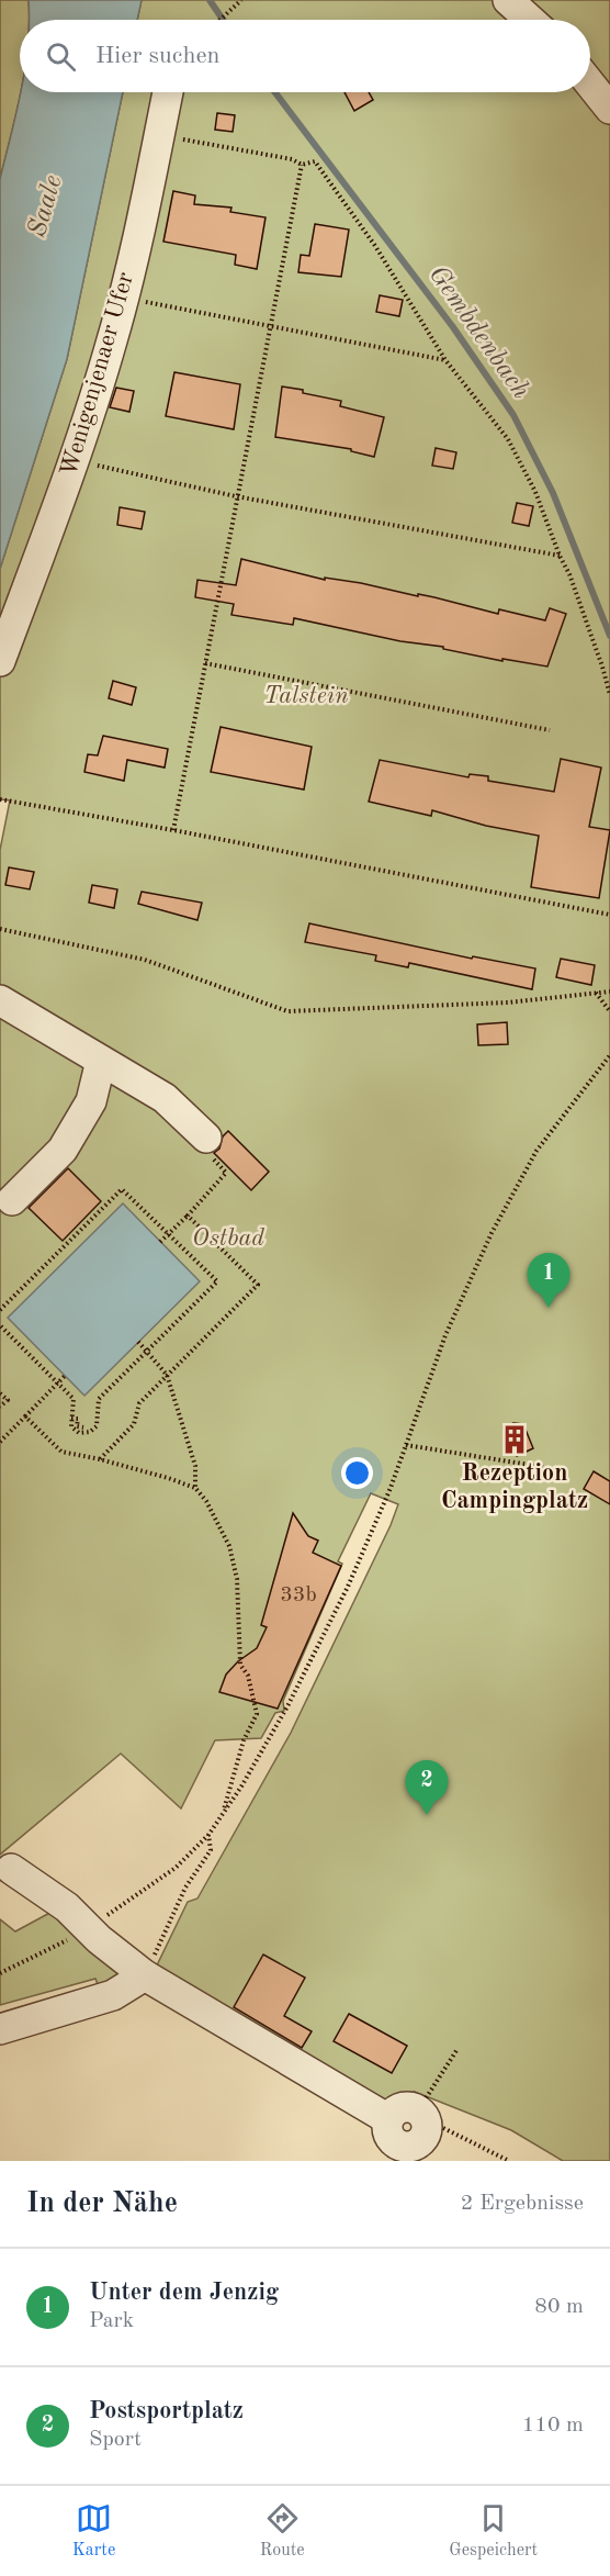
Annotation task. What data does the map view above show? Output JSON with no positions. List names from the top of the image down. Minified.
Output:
{"streets":{"street":["Wenigenjenaer Ufer"]},"water":["Saale","Gembdenbach"],"parks":["Talstein","Ostbad"],"places":{"building":["Rezeption Campingplatz"]},"house_numbers":["33b"],"page":{"search":"Hier suchen","pins":["1","2"],"heading":["In der Nähe","2 Ergebnisse"],"list":[{"mark":"1","name":"Unter dem Jenzig","note":"Park","value":"80 m"},{"mark":"2","name":"Postsportplatz","note":"Sport","value":"110 m"}],"nav":["Karte","Route","Gespeichert"]}}
